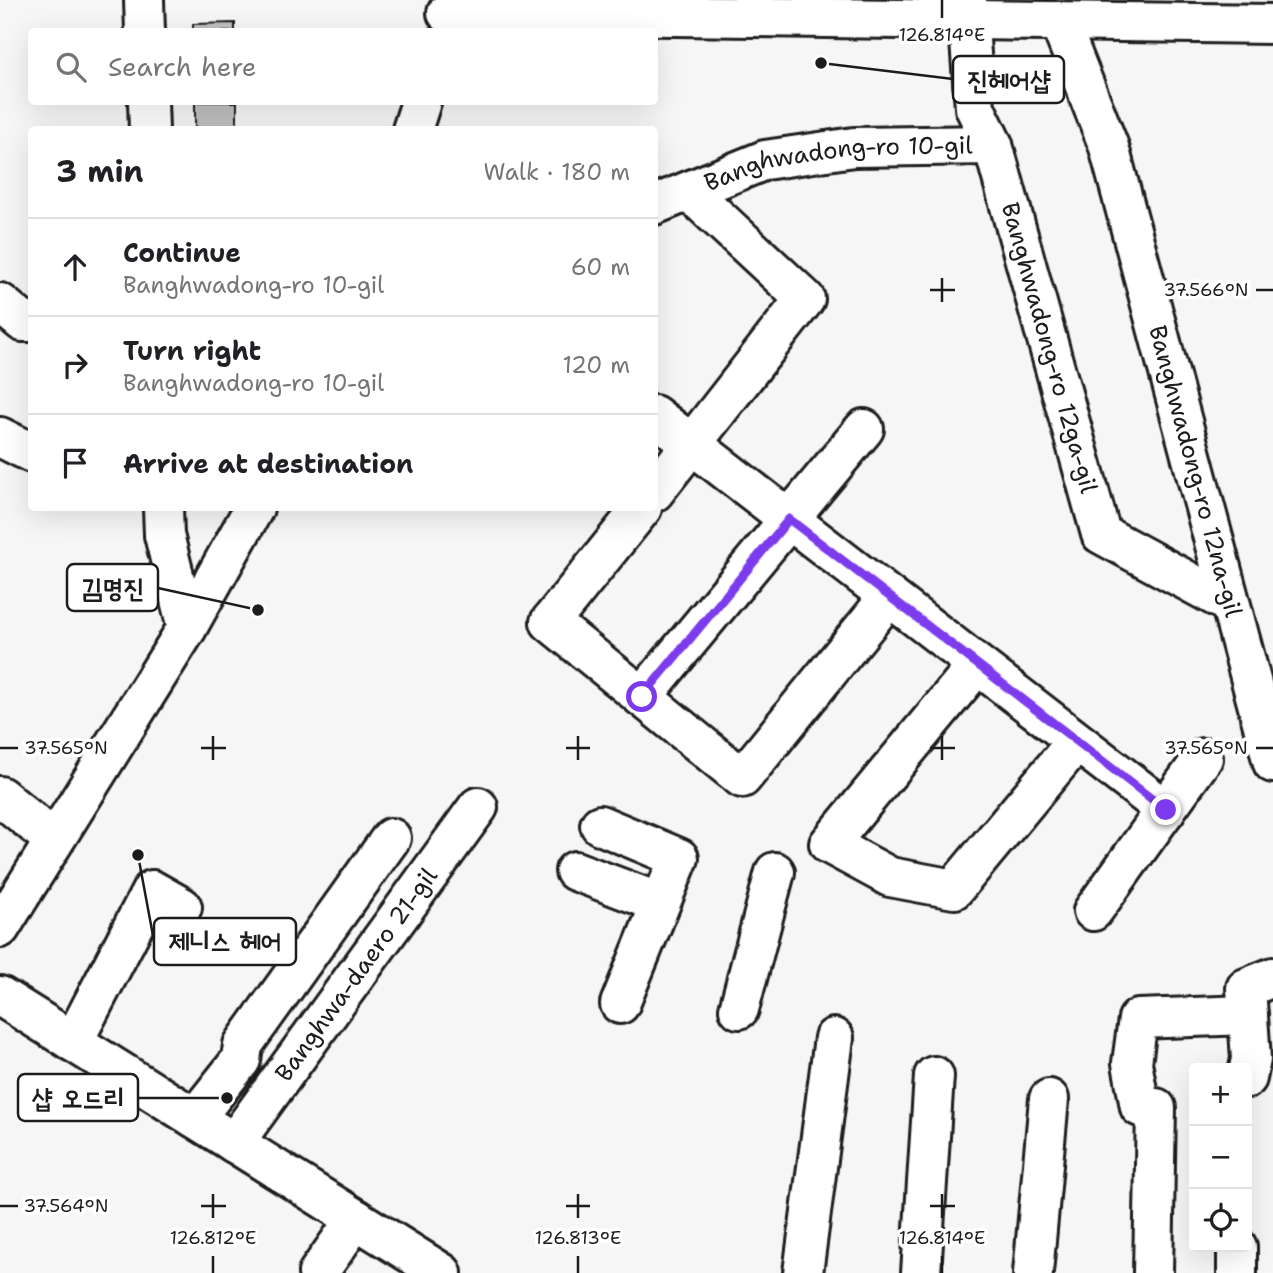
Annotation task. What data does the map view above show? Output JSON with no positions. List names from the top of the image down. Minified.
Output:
{"streets":{"street":["Banghwadong-ro 10-gil","Banghwadong-ro 12ga-gil","Banghwadong-ro 12na-gil","Banghwa-daero 21-gil"]},"crossings":[["Banghwadong-ro 10-gil","Banghwadong-ro 12ga-gil"],["Banghwadong-ro 12ga-gil","Banghwadong-ro 12na-gil"]],"places":["진헤어샵","김명진","제니스 헤어","샵 오드리"],"page":{"search":"Search here","heading":["3 min","Walk · 180 m"],"list":[["Continue","Banghwadong-ro 10-gil","60 m"],["Turn right","Banghwadong-ro 10-gil","120 m"],"Arrive at destination"],"map_buttons":["+","−"]},"coordinates":["126.814°E","37.566°N","37.565°N","37.564°N","126.812°E","126.813°E"]}
